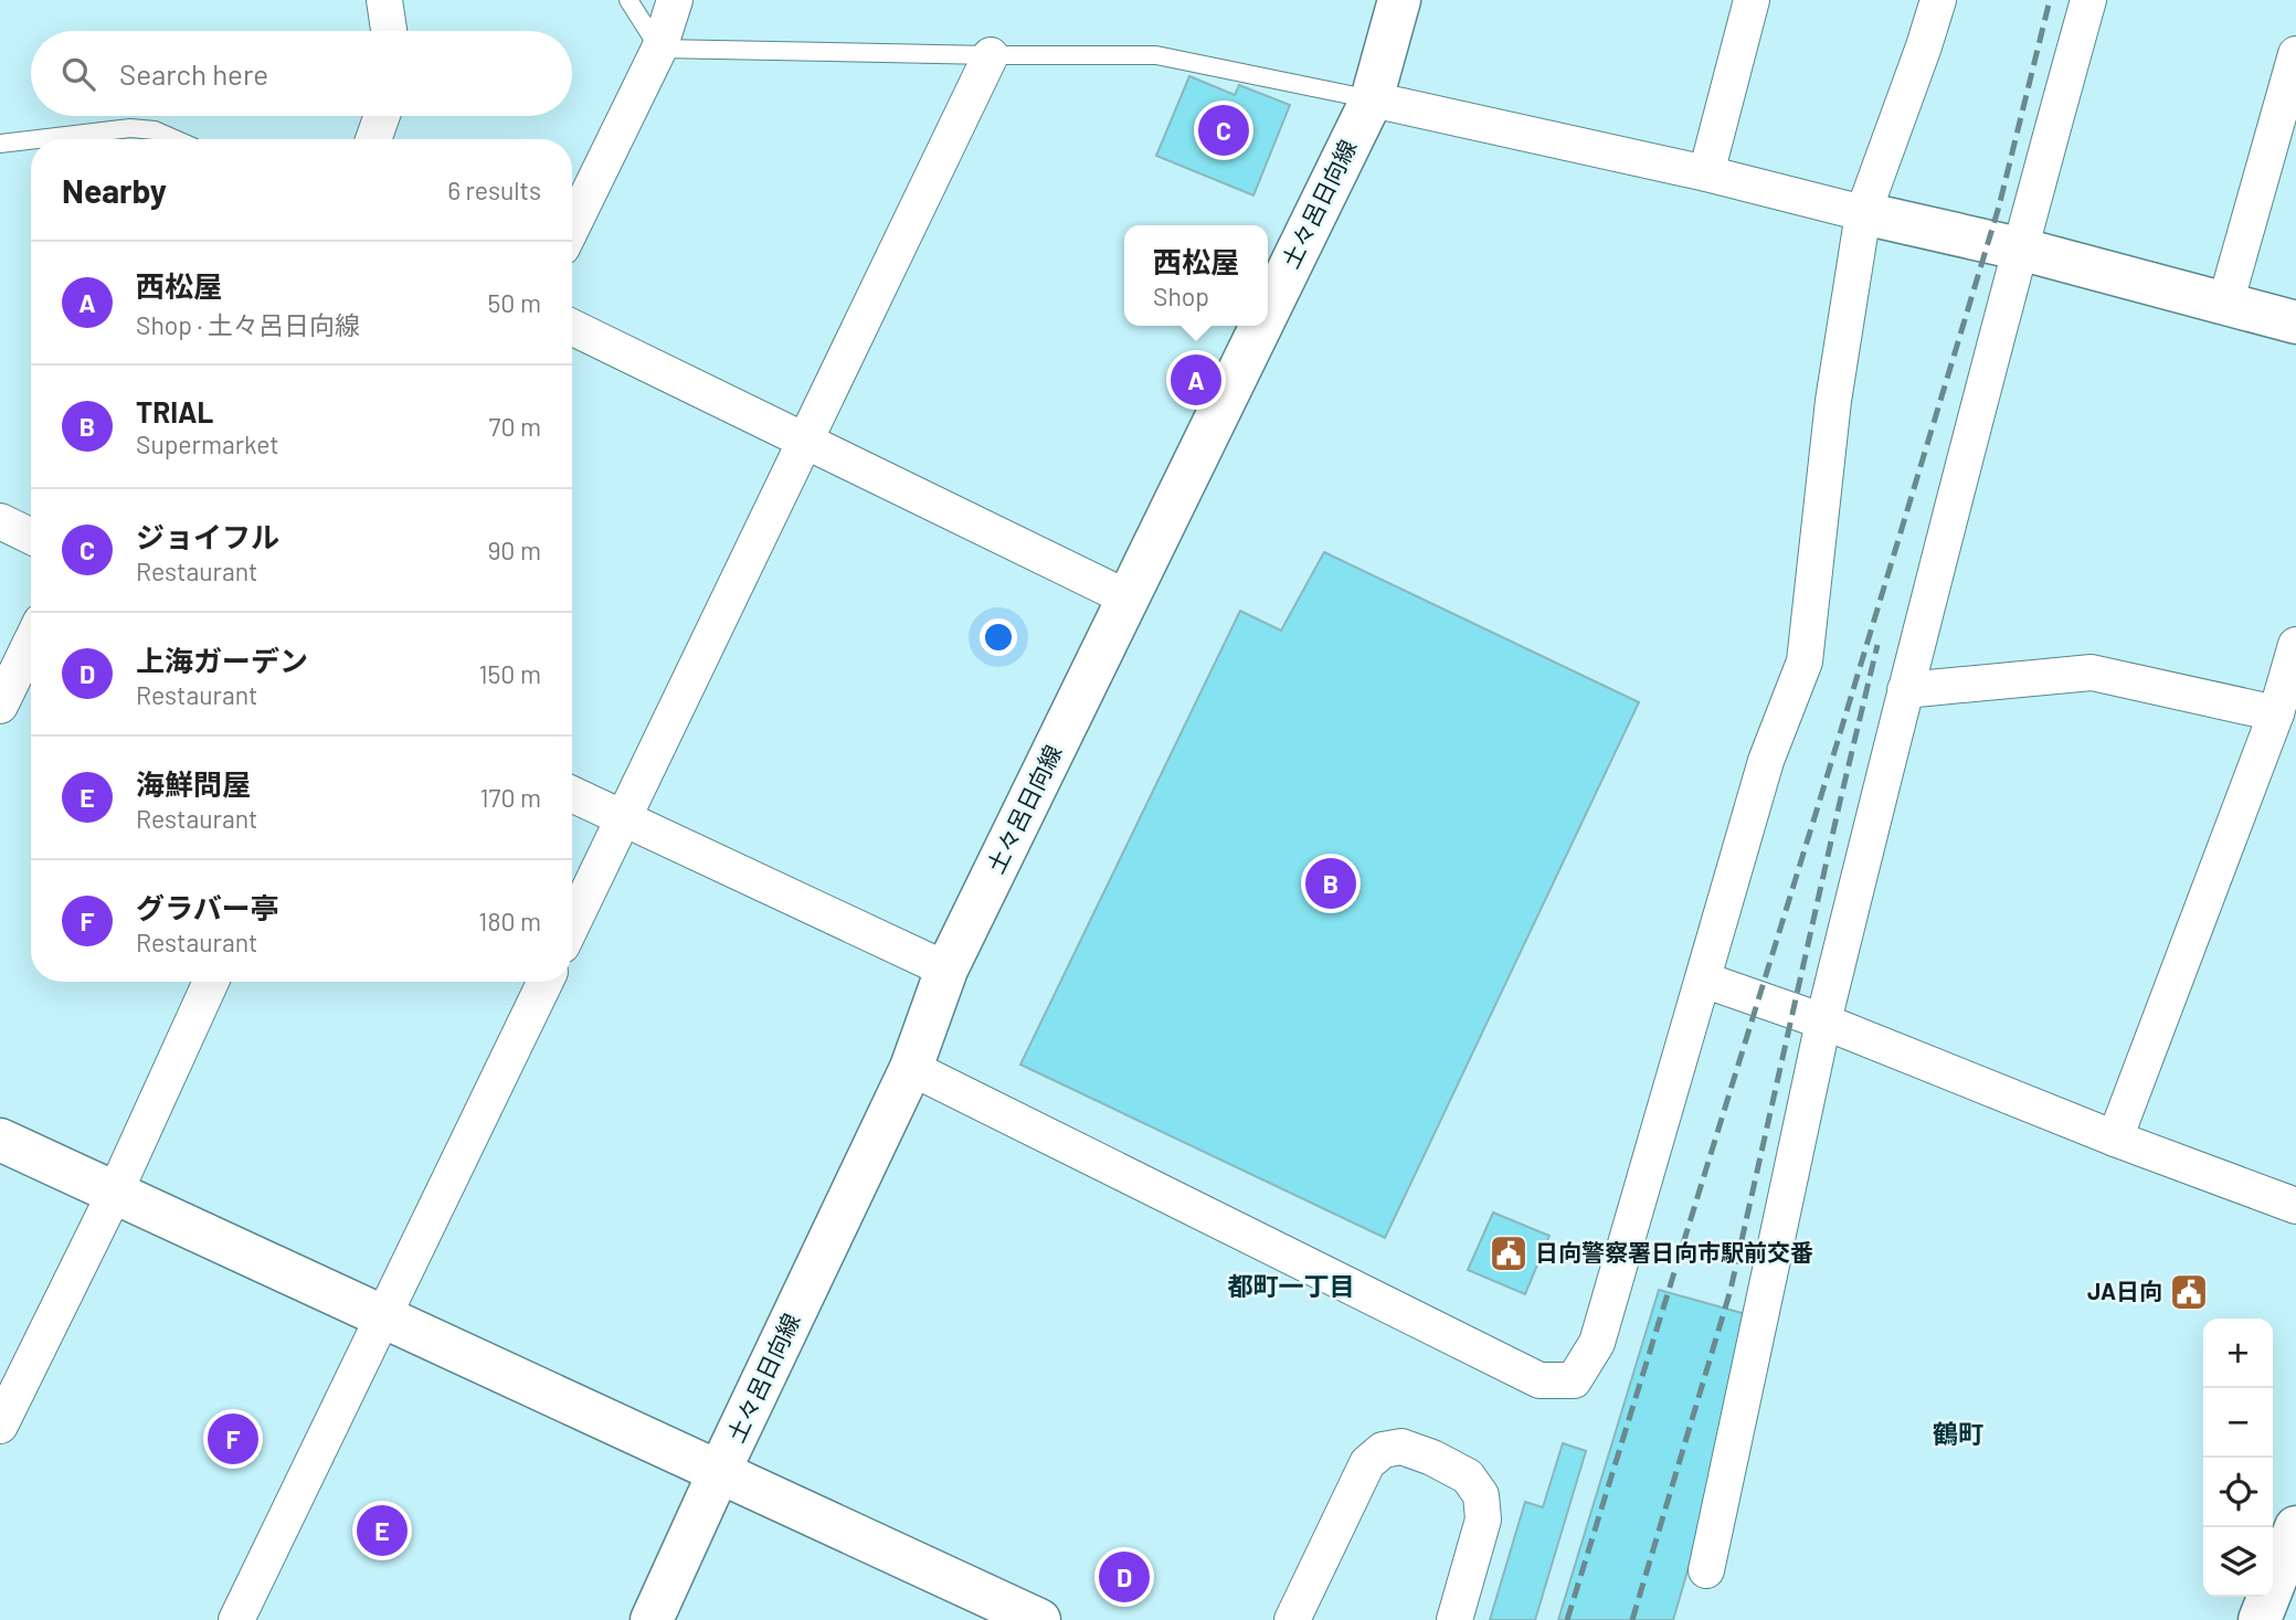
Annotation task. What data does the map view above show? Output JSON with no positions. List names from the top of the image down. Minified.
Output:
{"streets":{"main road":["土々呂日向線"]},"districts":["都町一丁目","鶴町"],"places":{"public building":["日向警察署日向市駅前交番","JA日向"]},"page":{"search":"Search here","pins":["C","A","B","F","E","D"],"heading":["Nearby","6 results"],"popup":["西松屋","Shop"],"list":[{"mark":"A","name":"西松屋","note":"Shop · 土々呂日向線","value":"50 m"},{"mark":"B","name":"TRIAL","note":"Supermarket","value":"70 m"},{"mark":"C","name":"ジョイフル","note":"Restaurant","value":"90 m"},{"mark":"D","name":"上海ガーデン","note":"Restaurant","value":"150 m"},{"mark":"E","name":"海鮮問屋","note":"Restaurant","value":"170 m"},{"mark":"F","name":"グラバー亭","note":"Restaurant","value":"180 m"}],"map_buttons":["+","−"]}}
